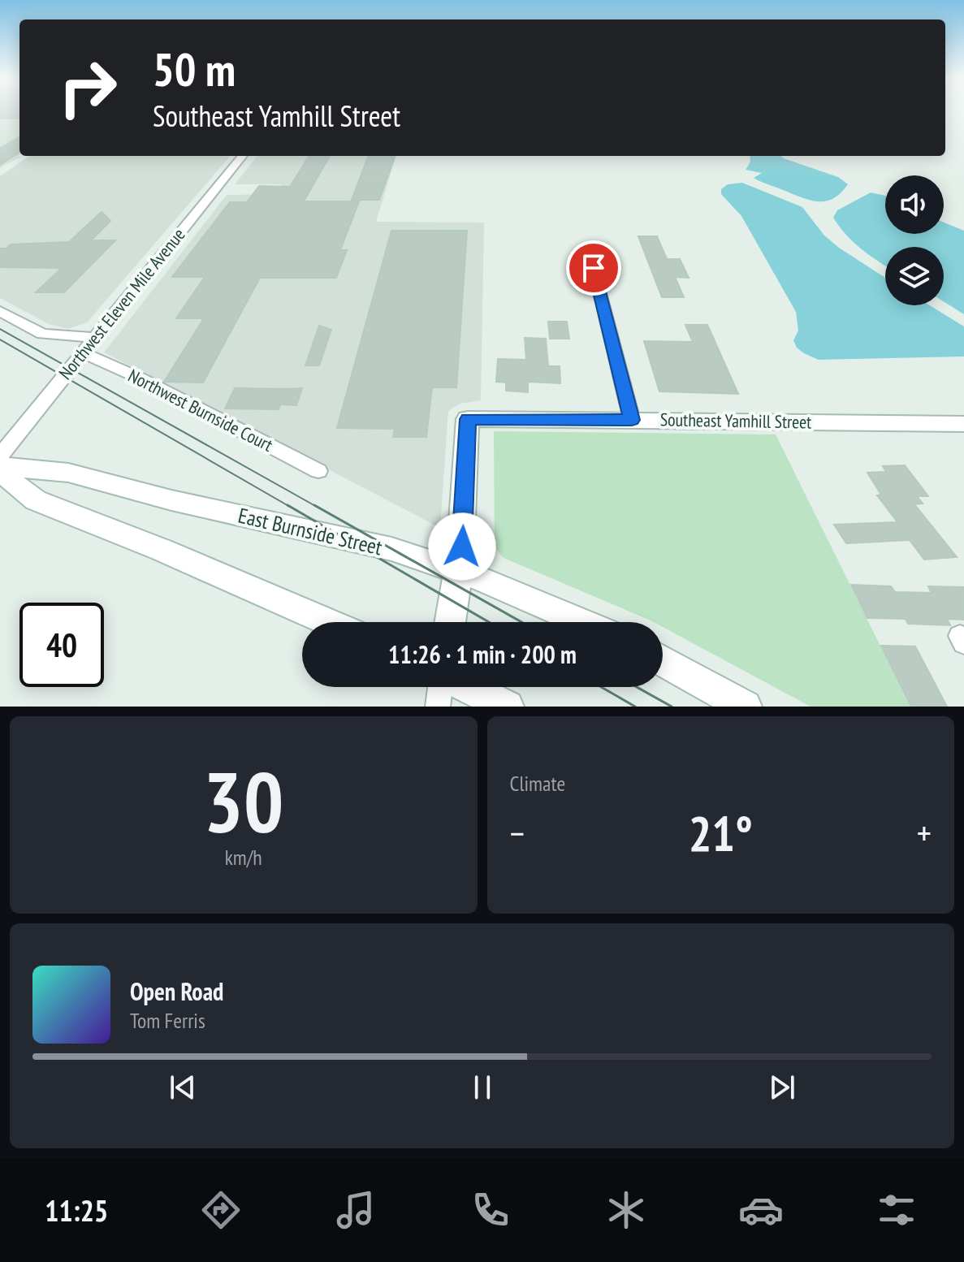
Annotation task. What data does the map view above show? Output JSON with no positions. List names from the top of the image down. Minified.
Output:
{"streets":{"main road":["Southeast Yamhill Street","East Burnside Street"],"street":["Northwest Eleven Mile Avenue","Northwest Burnside Court"]},"crossings":[["Northwest Eleven Mile Avenue","Northwest Burnside Court"],["Southeast Yamhill Street","East Burnside Street"]],"page":{"turn":["50 m","Southeast Yamhill Street"],"limit":"40","trip":"11:26 · 1 min · 200 m","tile":[["30","km/h"],"Climate"],"heat":["−","21°","+"],"song":["Open Road","Tom Ferris"],"tabs":"11:25"}}
